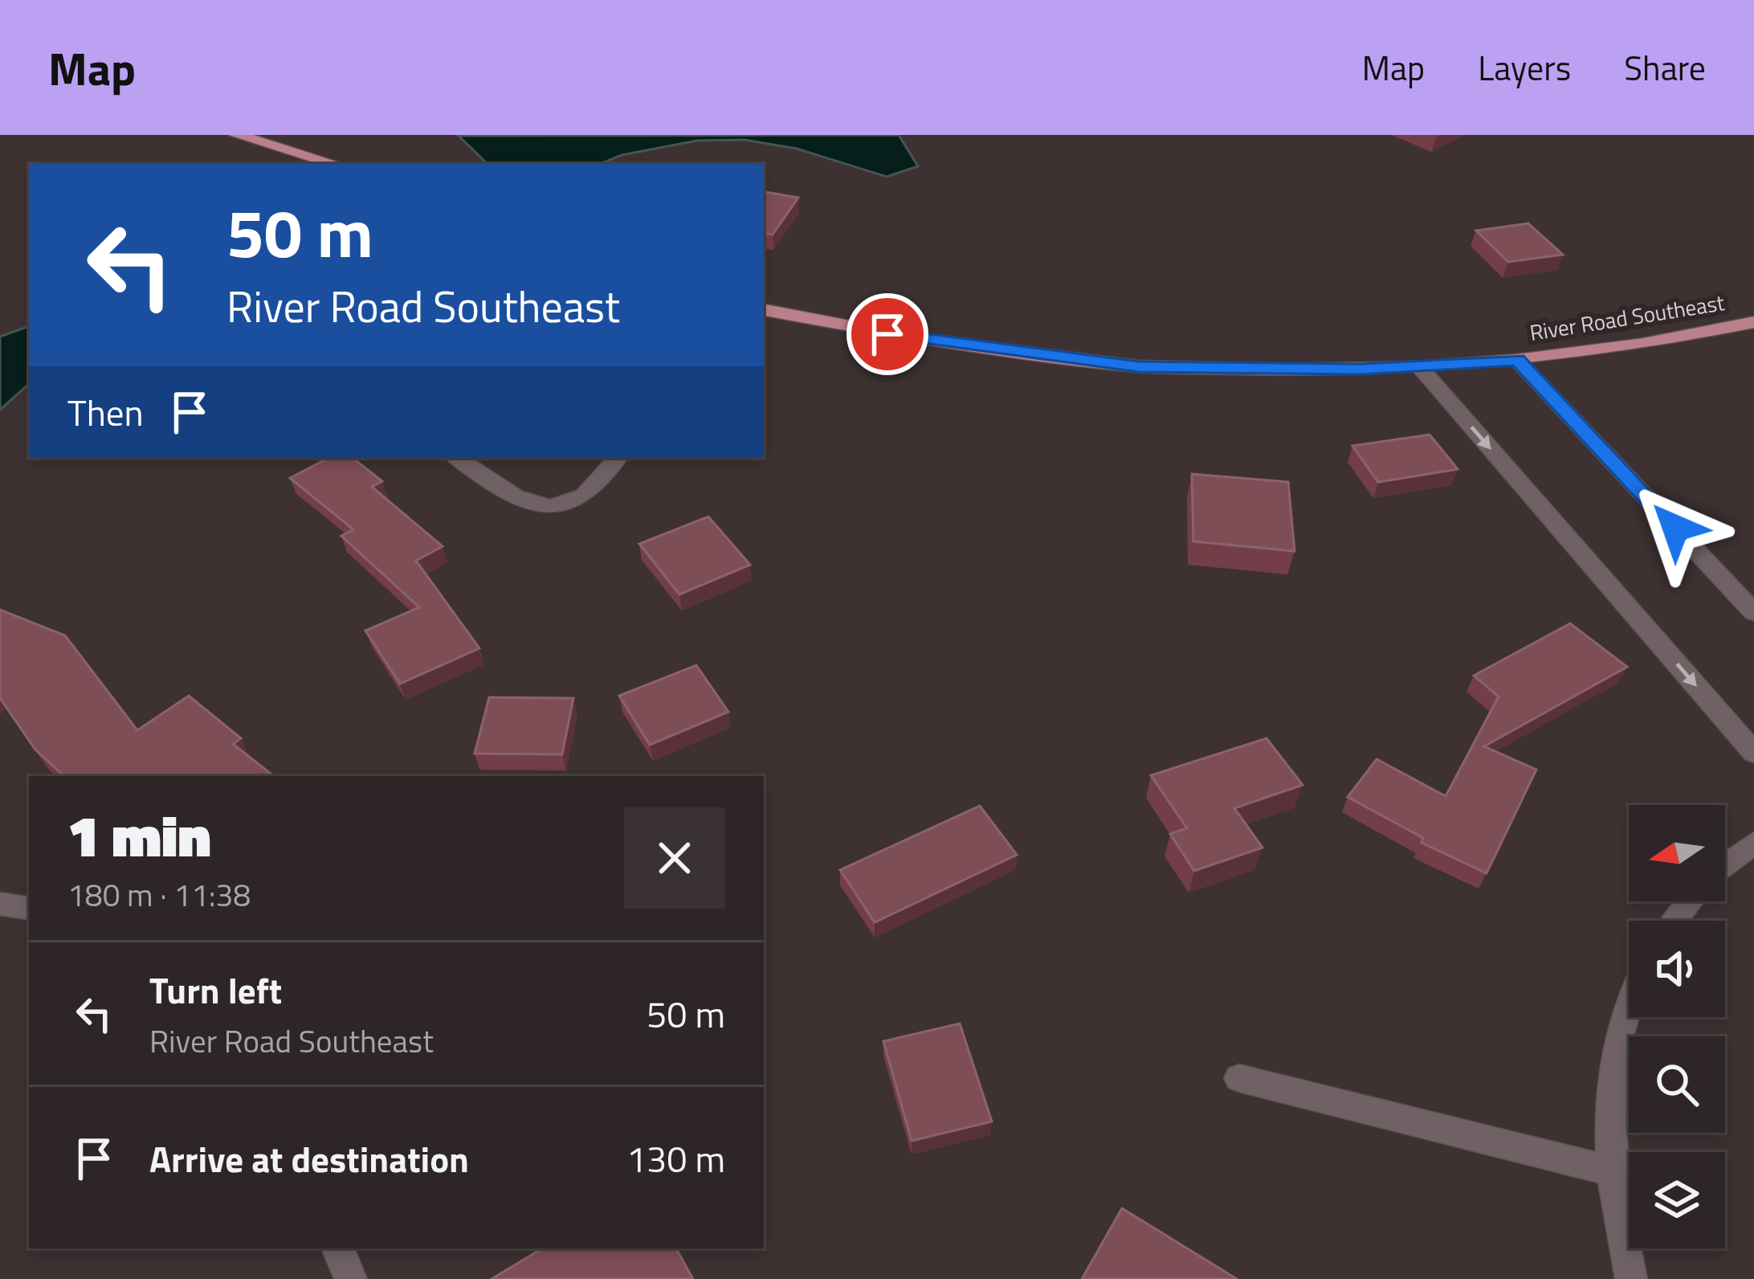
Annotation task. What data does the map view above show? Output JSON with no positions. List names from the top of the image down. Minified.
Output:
{"streets":{"main road":["River Road Southeast"]},"north":"left","page":{"header":"Map","nav":["Map","Layers","Share"],"turn":["50 m","River Road Southeast"],"then":"Then","heading":["1 min","180 m · 11:38"],"list":[{"name":"Turn left","note":"River Road Southeast","value":"50 m"},{"name":"Arrive at destination","value":"130 m"}]}}
